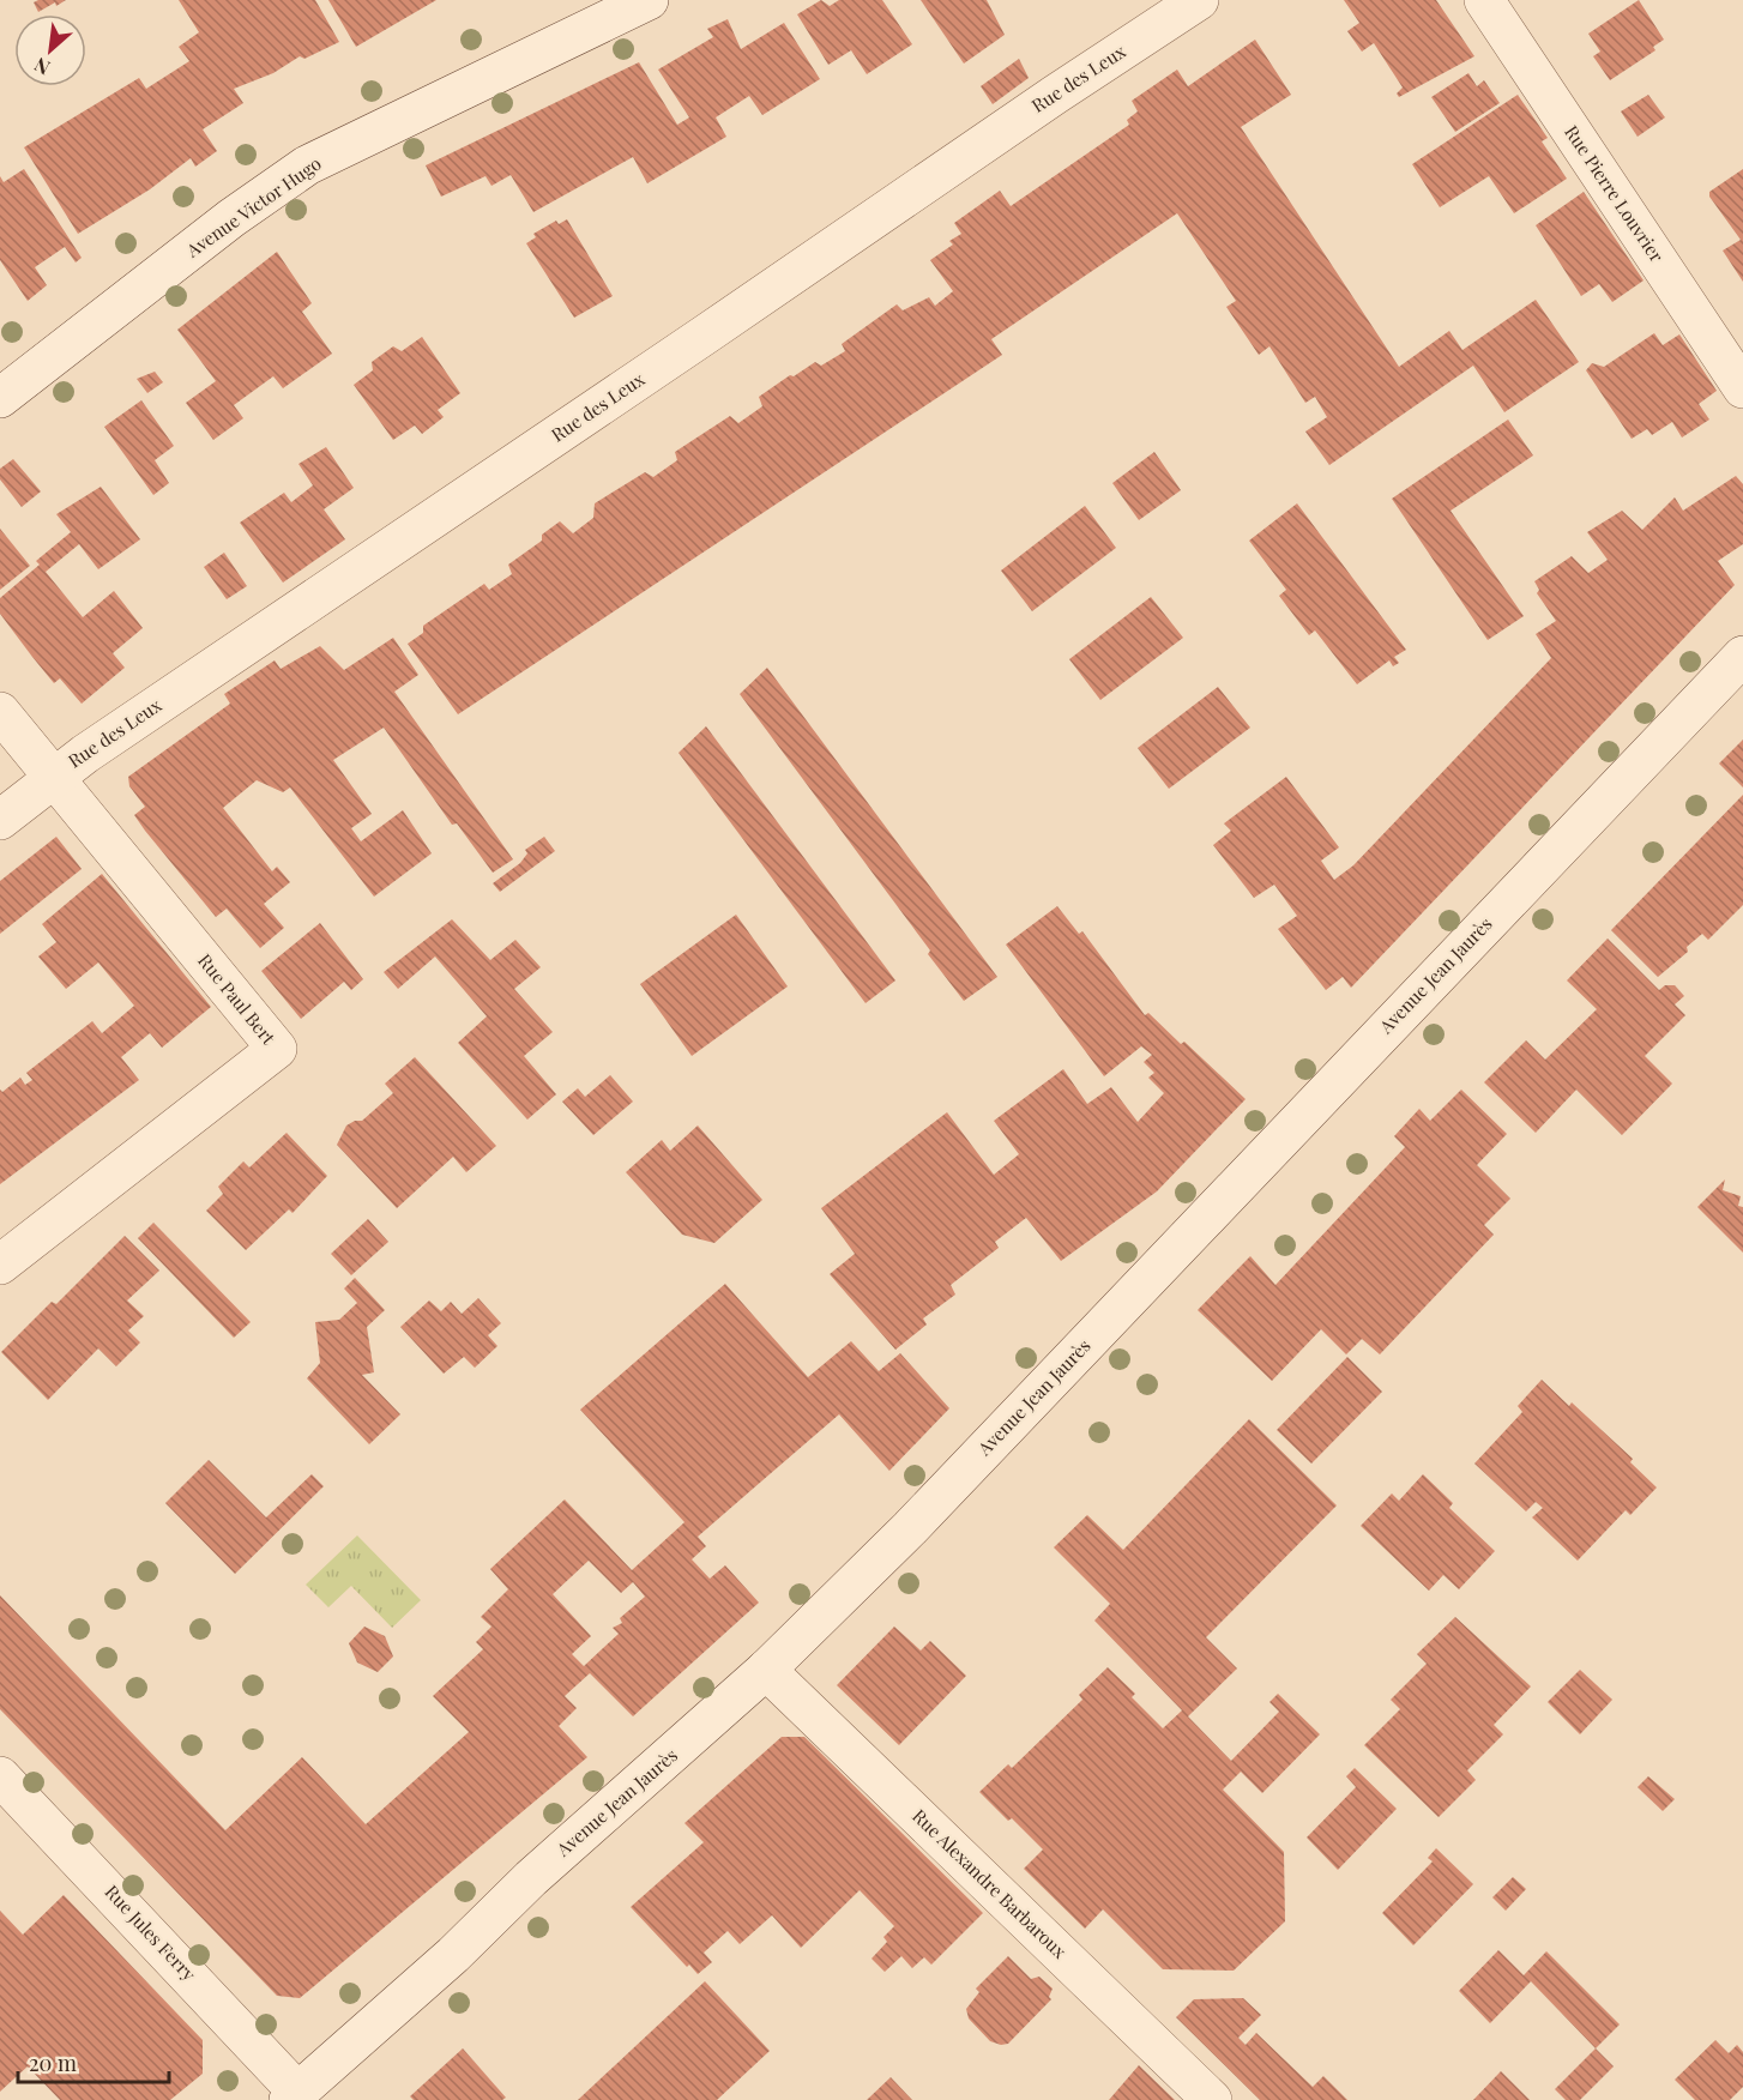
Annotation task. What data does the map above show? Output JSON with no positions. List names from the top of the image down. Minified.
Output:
{"streets":{"street":["Rue des Leux","Rue Pierre Louvrier","Avenue Victor Hugo","Avenue Jean Jaurès","Rue Paul Bert","Rue Alexandre Barbaroux","Rue Jules Ferry"]},"crossings":[["Rue des Leux","Rue Paul Bert"],["Avenue Jean Jaurès","Rue Alexandre Barbaroux"],["Avenue Jean Jaurès","Rue Jules Ferry"]],"scale_bar":"20 m","north":"bottom left"}
